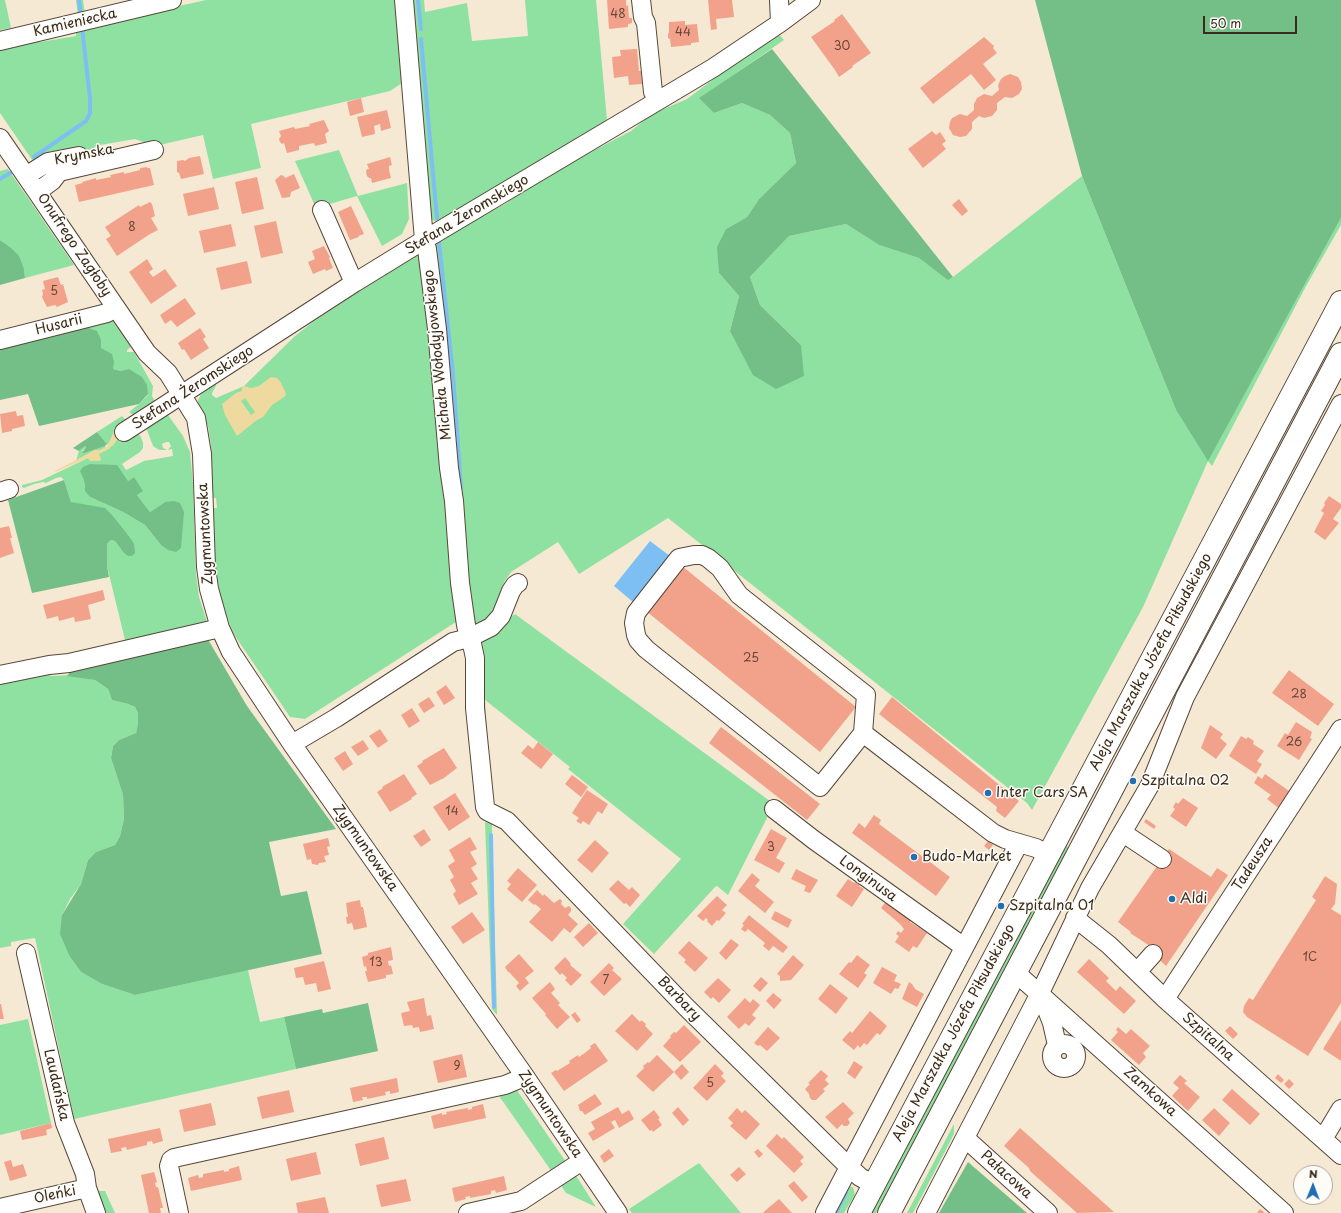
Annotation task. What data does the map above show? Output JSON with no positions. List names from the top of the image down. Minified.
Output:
{"streets":{"main road":["Aleja Marszałka Józefa Piłsudskiego"],"street":["Kamieniecka","Krymska","Stefana Żeromskiego","Onufrego Zagłoby","Husarii","Michała Wołodyjowskiego","Zygmuntowska","Tadeusza","Longinusa","Barbary","Szpitalna","Laudańska","Zamkowa","Pałacowa","Oleńki"]},"crossings":[["Krymska","Onufrego Zagłoby"],["Stefana Żeromskiego","Onufrego Zagłoby"],["Stefana Żeromskiego","Michała Wołodyjowskiego"],["Stefana Żeromskiego","Zygmuntowska"],["Onufrego Zagłoby","Husarii"],["Onufrego Zagłoby","Zygmuntowska"],["Michała Wołodyjowskiego","Barbary"],["Aleja Marszałka Józefa Piłsudskiego","Barbary"],["Aleja Marszałka Józefa Piłsudskiego","Zamkowa"],["Tadeusza","Szpitalna"],["Laudańska","Oleńki"]],"places":["Szpitalna 02","Inter Cars SA","Budo-Market","Aldi","Szpitalna 01"],"house_numbers":["48","44","30","8","5","25","28","26","14","3","1C","13","7","9","5"],"scale_bar":"50 m","north":"top"}
